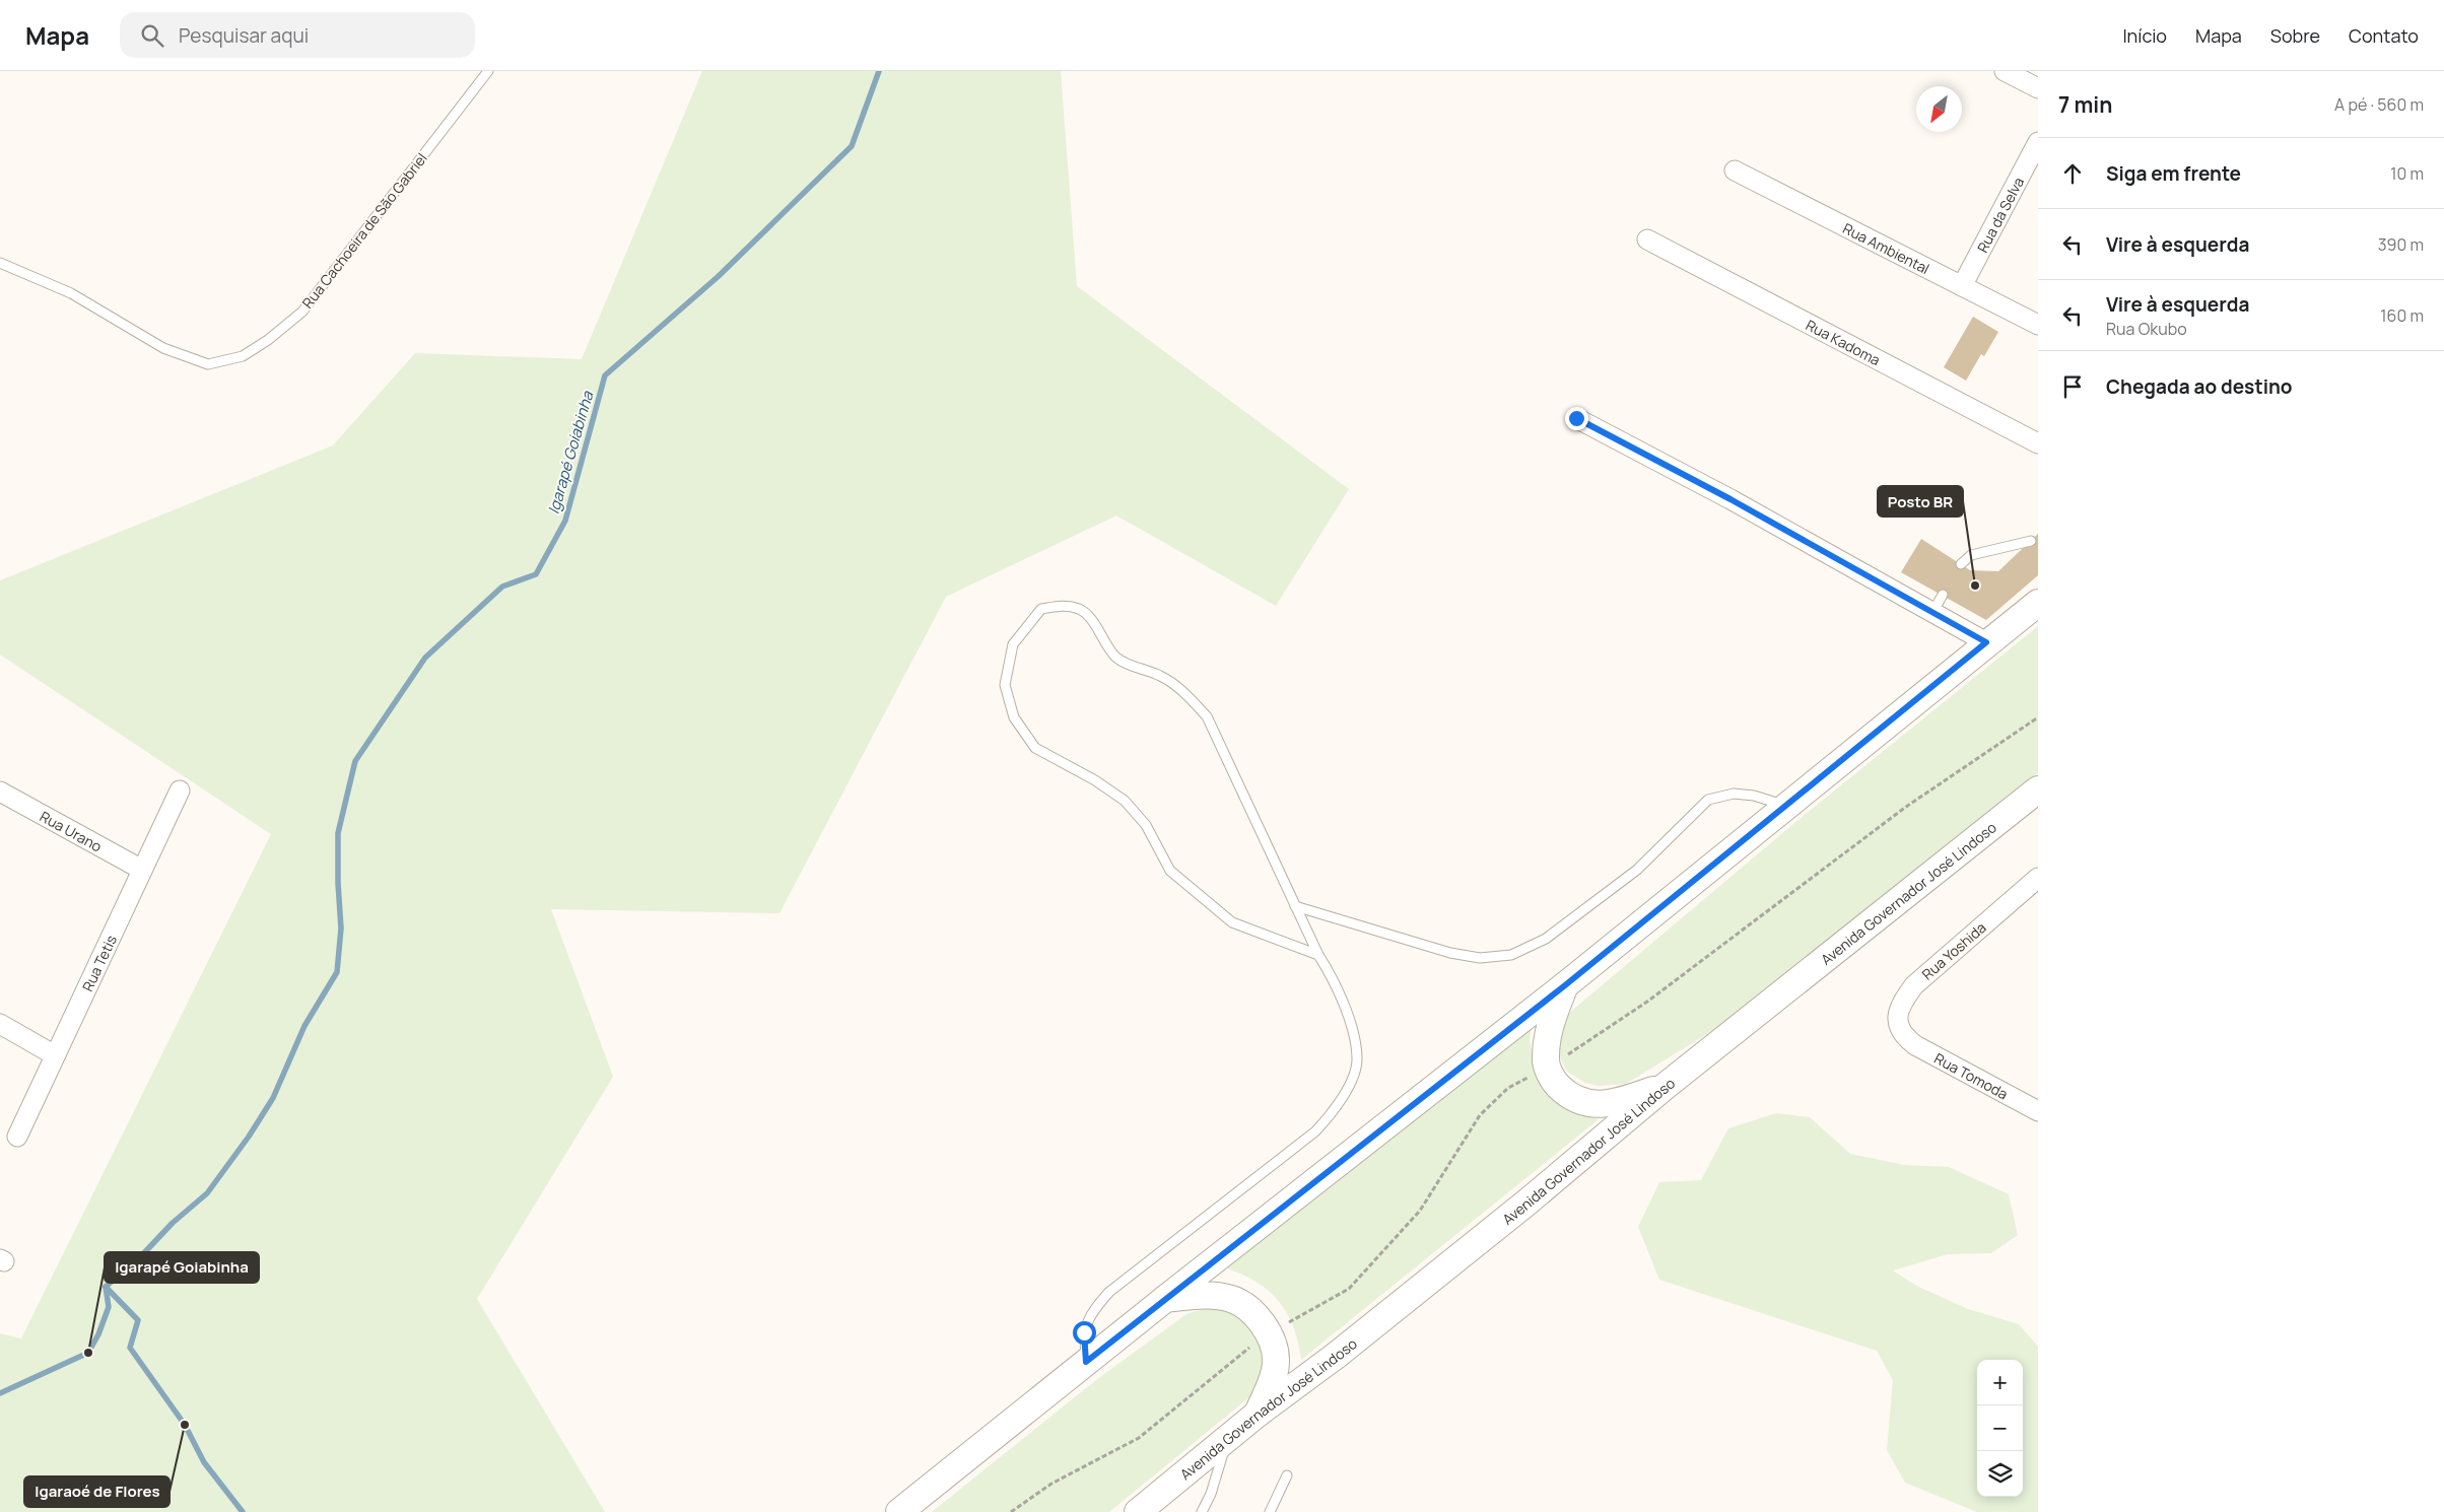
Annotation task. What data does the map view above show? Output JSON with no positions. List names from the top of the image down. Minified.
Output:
{"streets":{"main road":["Avenida Governador José Lindoso"],"street":["Rua da Selva","Rua Ambiental","Rua Kadoma","Rua Urano","Rua Yoshida","Rua Tetis","Rua Tomoda"],"lane":["Rua Cachoeira de São Gabriel"]},"crossings":[["Rua da Selva","Rua Ambiental"],["Rua Urano","Rua Tetis"],["Rua Yoshida","Rua Tomoda"]],"water":["Igarapé Goiabinha"],"places":["Posto BR","Igarapé Goiabinha","Igaraoé de Flores"],"north":"bottom left","page":{"header":"Mapa","search":"Pesquisar aqui","nav":["Início","Mapa","Sobre","Contato"],"heading":["7 min","A pé · 560 m"],"list":[["Siga em frente","10 m"],["Vire à esquerda","390 m"],["Vire à esquerda","Rua Okubo","160 m"],"Chegada ao destino"],"map_buttons":["+","−"]}}
